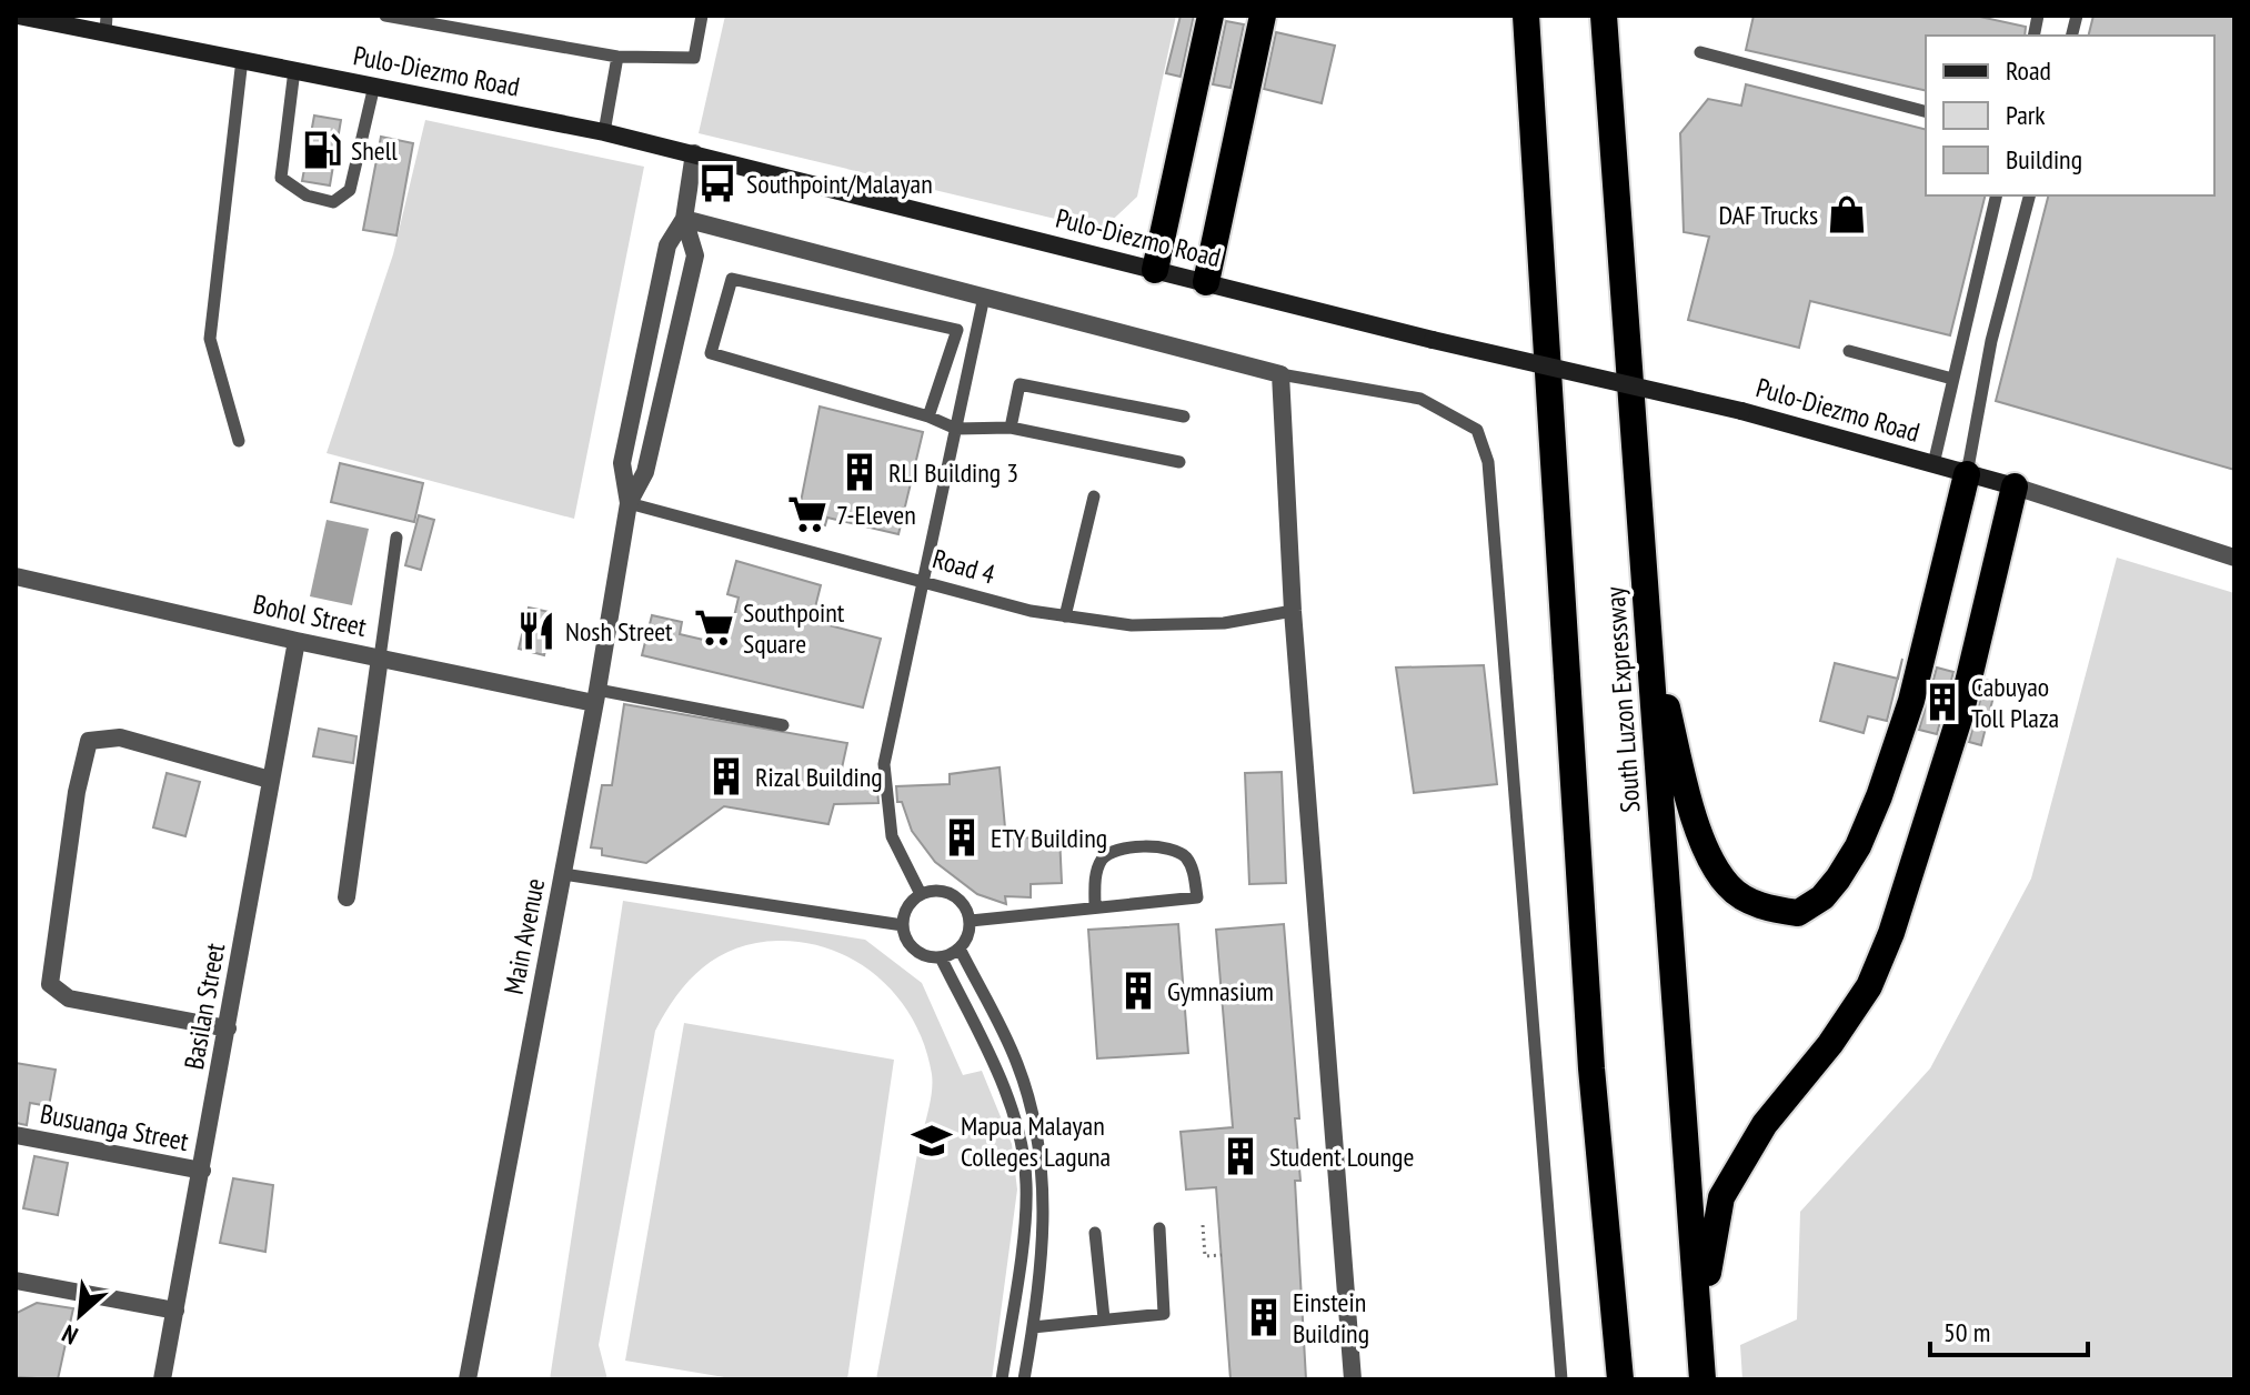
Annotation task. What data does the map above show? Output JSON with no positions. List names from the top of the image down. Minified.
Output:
{"streets":{"highway":["South Luzon Expressway"],"main road":["Pulo-Diezmo Road"],"street":["Bohol Street","Main Avenue","Basilan Street","Busuanga Street"],"lane":["Road 4"]},"crossings":[["Pulo-Diezmo Road","Main Avenue"],["Road 4","Main Avenue"],["Bohol Street","Main Avenue"],["Bohol Street","Basilan Street"],["Basilan Street","Busuanga Street"]],"places":{"fuel station":["Shell"],"bus stop":["Southpoint/Malayan"],"shop":["DAF Trucks"],"building":["RLI Building 3","Cabuyao Toll Plaza","Rizal Building","ETY Building","Gymnasium","Student Lounge","Einstein Building"],"supermarket":["7-Eleven","Southpoint Square"],"restaurant":["Nosh Street"],"school or university":["Mapua Malayan Colleges Laguna"]},"legend":["Road","Park","Building"],"scale_bar":"50 m","north":"bottom left"}
